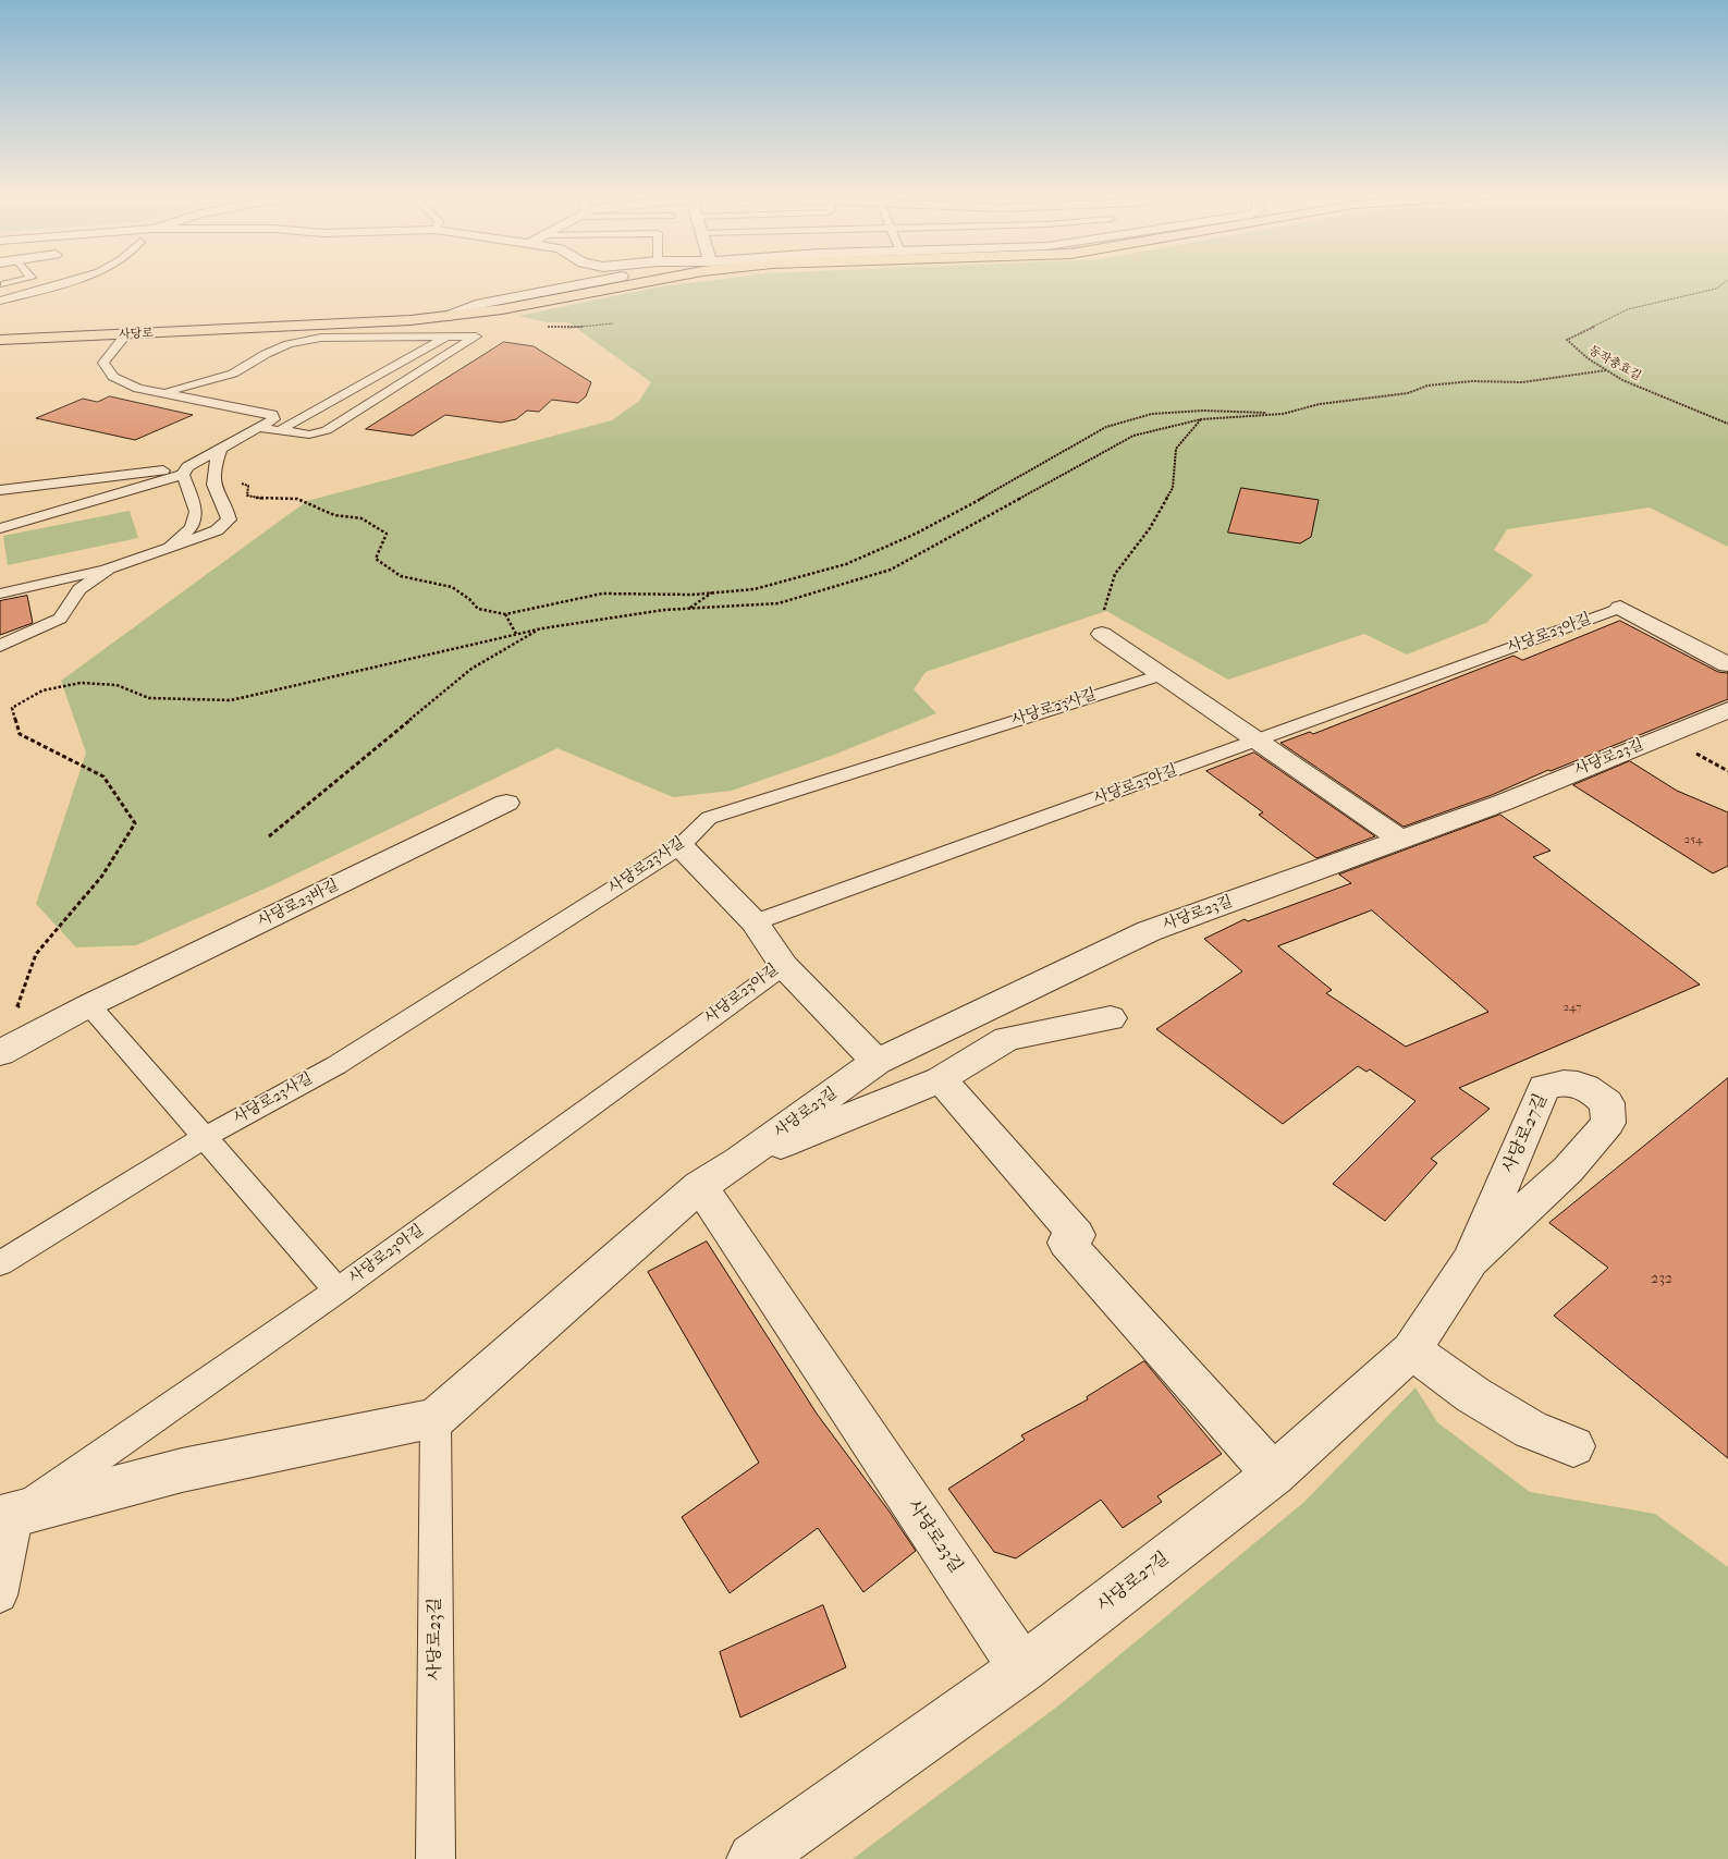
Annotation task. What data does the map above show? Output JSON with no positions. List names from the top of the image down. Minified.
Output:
{"streets":{"main road":["사당로"],"street":["사당로23아길","사당로23길","사당로23바길","사당로27길"],"lane":["사당로23사길"],"path":["동작충효길"]},"crossings":[["사당로23아길","사당로23길"],["사당로23길","사당로27길"]],"house_numbers":["254","247","232"]}
